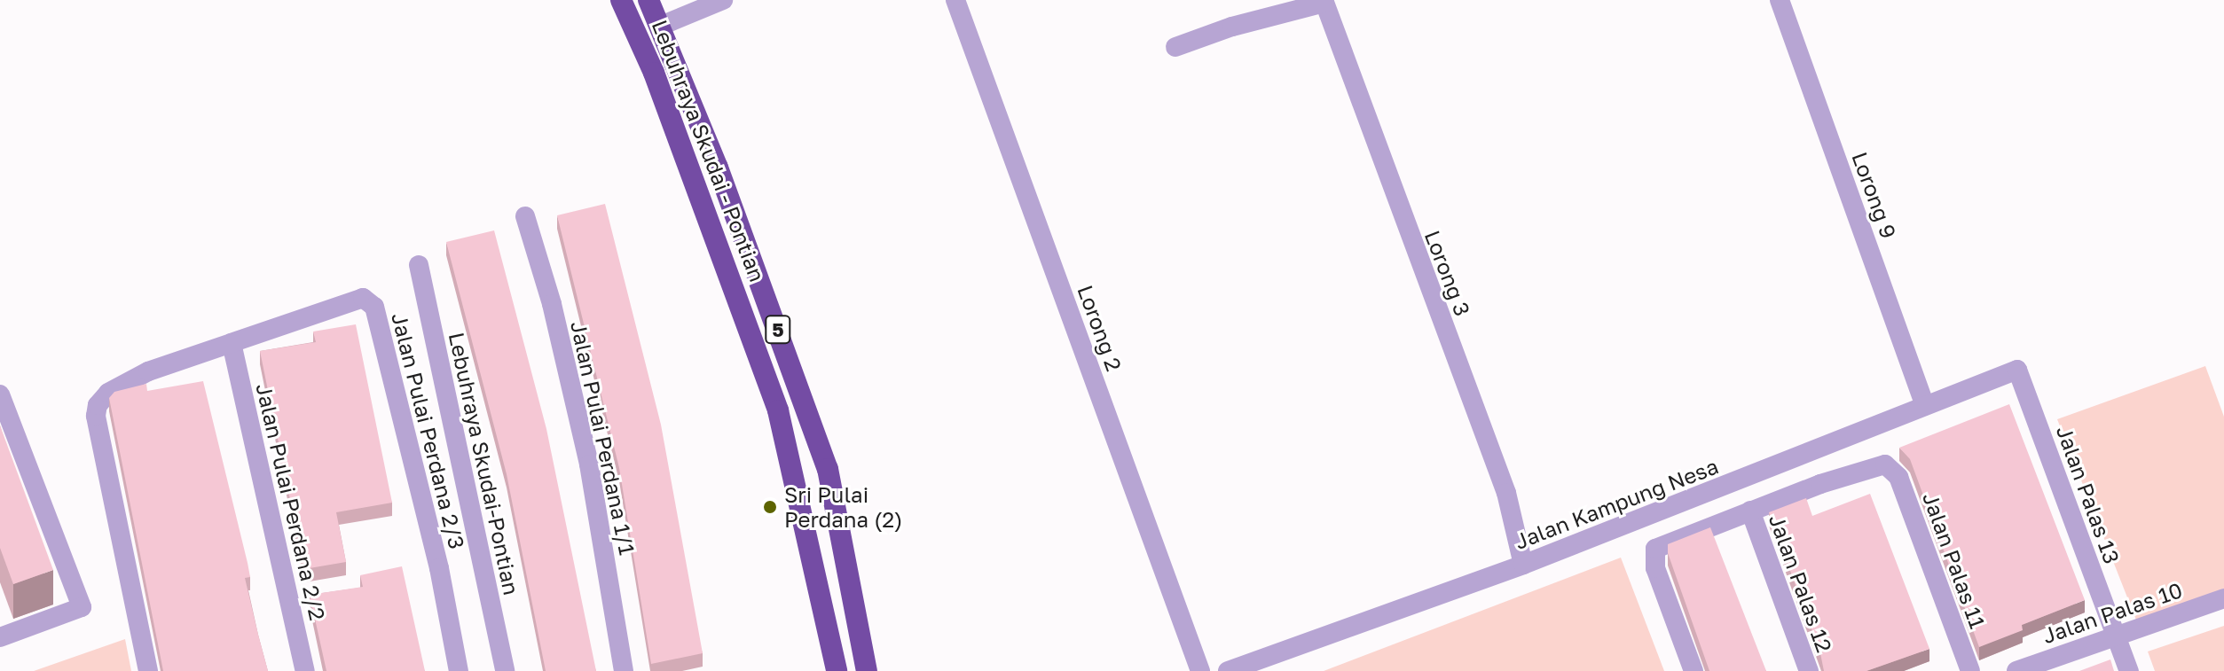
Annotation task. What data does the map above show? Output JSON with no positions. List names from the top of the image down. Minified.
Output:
{"streets":{"highway":["Lebuhraya Skudai - Pontian","5"],"street":["Lorong 9","Lorong 3","Lorong 2","Jalan Pulai Perdana 2/3","Jalan Pulai Perdana 1/1","Lebuhraya Skudai-Pontian","Jalan Palas 13","Jalan Pulai Perdana 2/2","Jalan Kampung Nesa","Jalan Palas 11","Jalan Palas 12","Jalan Palas 10"]},"crossings":[["Lorong 9","Jalan Kampung Nesa"],["Lorong 3","Jalan Kampung Nesa"],["Jalan Pulai Perdana 2/3","Jalan Pulai Perdana 2/2"],["Jalan Palas 13","Jalan Kampung Nesa"],["Jalan Palas 13","Jalan Palas 10"],["Jalan Palas 11","Jalan Palas 12"]],"places":["Sri Pulai Perdana (2)"]}
